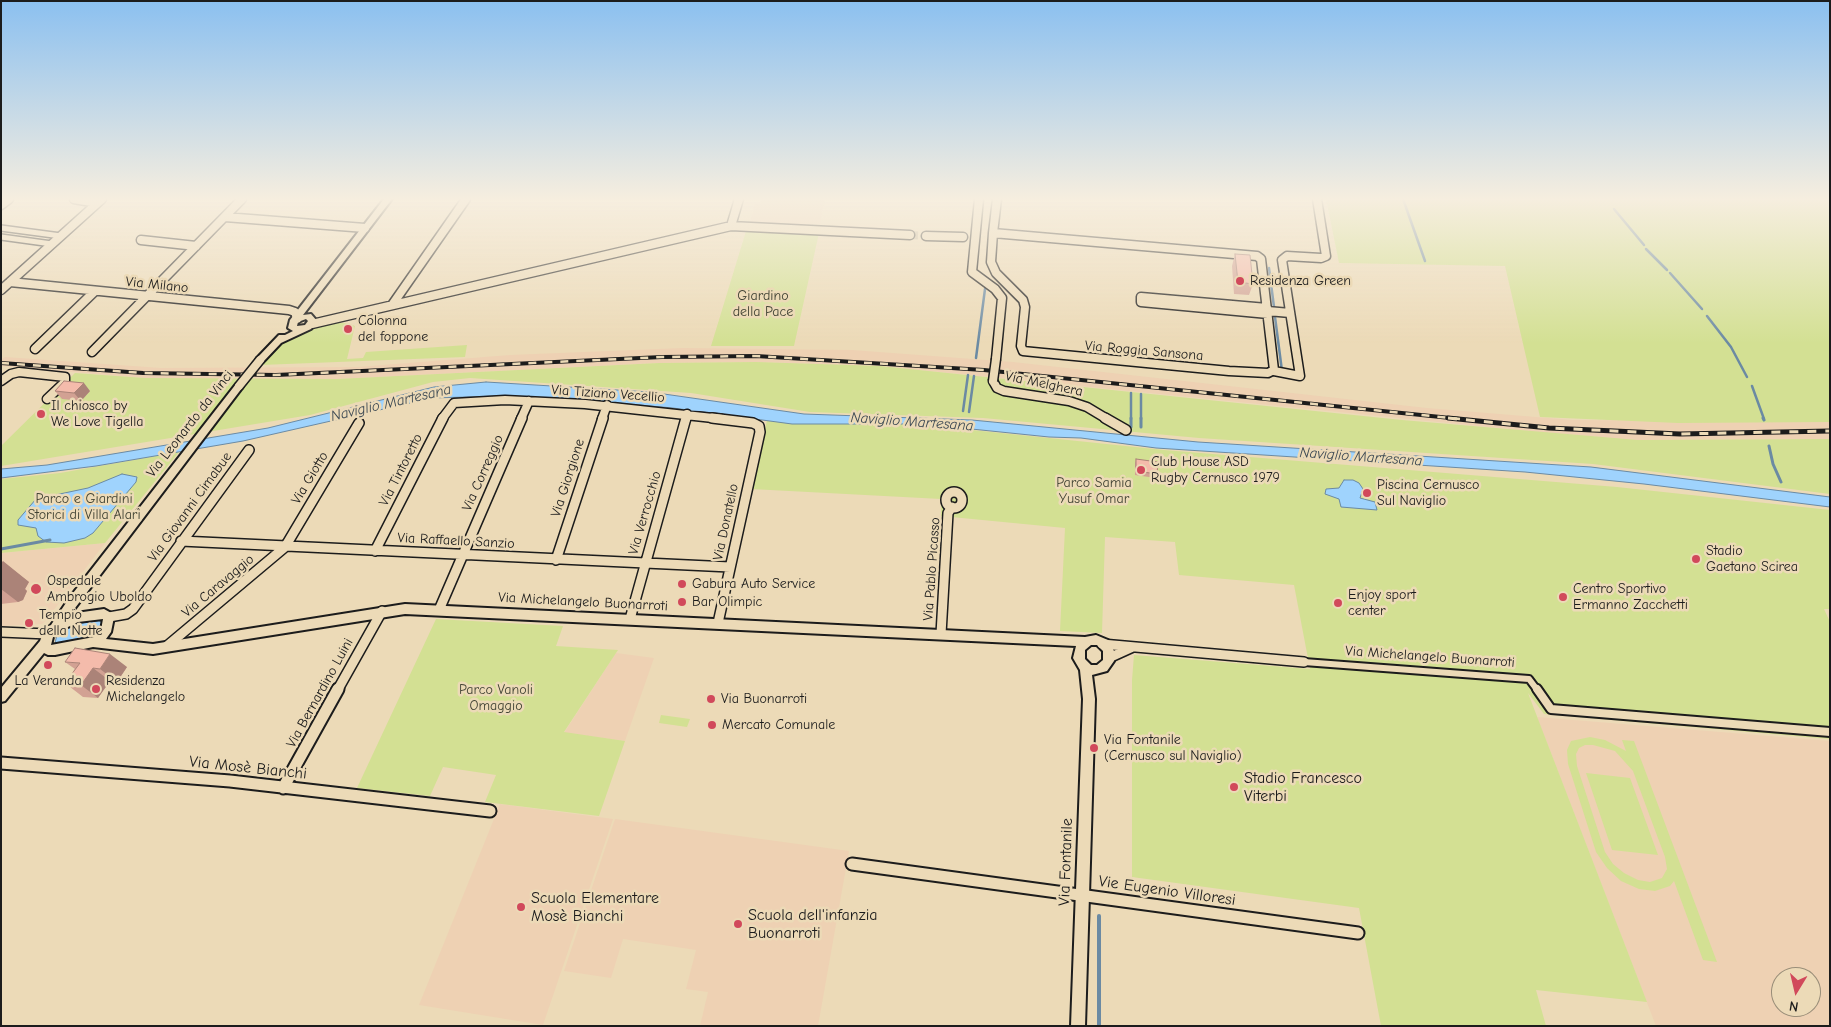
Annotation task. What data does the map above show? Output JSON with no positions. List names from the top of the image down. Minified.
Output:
{"streets":{"street":["Via Milano","Via Roggia Sansona","Via Melghera","Via Tiziano Vecellio","Via Leonardo da Vinci","Via Tintoretto","Via Correggio","Via Giotto","Via Giorgione","Via Giovanni Cimabue","Via Verrocchio","Via Donatello","Via Raffaello Sanzio","Via Pablo Picasso","Via Caravaggio","Via Michelangelo Buonarroti","Via Bernardino Luini","Via Mosè Bianchi","Via Fontanile","Vie Eugenio Villoresi"]},"crossings":[["Via Milano","Via Leonardo da Vinci"],["Via Tiziano Vecellio","Via Tintoretto"],["Via Tiziano Vecellio","Via Correggio"],["Via Tiziano Vecellio","Via Giorgione"],["Via Tiziano Vecellio","Via Verrocchio"],["Via Tiziano Vecellio","Via Donatello"],["Via Tintoretto","Via Raffaello Sanzio"],["Via Correggio","Via Raffaello Sanzio"],["Via Correggio","Via Michelangelo Buonarroti"],["Via Giotto","Via Raffaello Sanzio"],["Via Giotto","Via Caravaggio"],["Via Giorgione","Via Raffaello Sanzio"],["Via Giovanni Cimabue","Via Raffaello Sanzio"],["Via Verrocchio","Via Raffaello Sanzio"],["Via Verrocchio","Via Michelangelo Buonarroti"],["Via Donatello","Via Raffaello Sanzio"],["Via Donatello","Via Michelangelo Buonarroti"],["Via Raffaello Sanzio","Via Caravaggio"],["Via Pablo Picasso","Via Michelangelo Buonarroti"],["Via Caravaggio","Via Michelangelo Buonarroti"],["Via Michelangelo Buonarroti","Via Bernardino Luini"],["Via Michelangelo Buonarroti","Via Fontanile"],["Via Bernardino Luini","Via Mosè Bianchi"],["Via Fontanile","Vie Eugenio Villoresi"]],"water":["Naviglio Martesana"],"parks":["Giardino della Pace","Parco Samia Yusuf Omar","Parco e Giardini Storici di Villa Alari","Parco Vanoli Omaggio"],"places":["Residenza Green","Colonna del foppone","Il chiosco by We Love Tigella","Club House ASD Rugby Cernusco 1979","Piscina Cernusco Sul Naviglio","Stadio Gaetano Scirea","Gabura Auto Service","Ospedale Ambrogio Uboldo","Centro Sportivo Ermanno Zacchetti","Bar Olimpic","Enjoy sport center","Tempio della Notte","La Veranda","Residenza Michelangelo","Via Buonarroti","Mercato Comunale","Via Fontanile (Cernusco sul Naviglio)","Stadio Francesco Viterbi","Scuola Elementare Mosè Bianchi","Scuola dell'infanzia Buonarroti"],"north":"bottom"}
